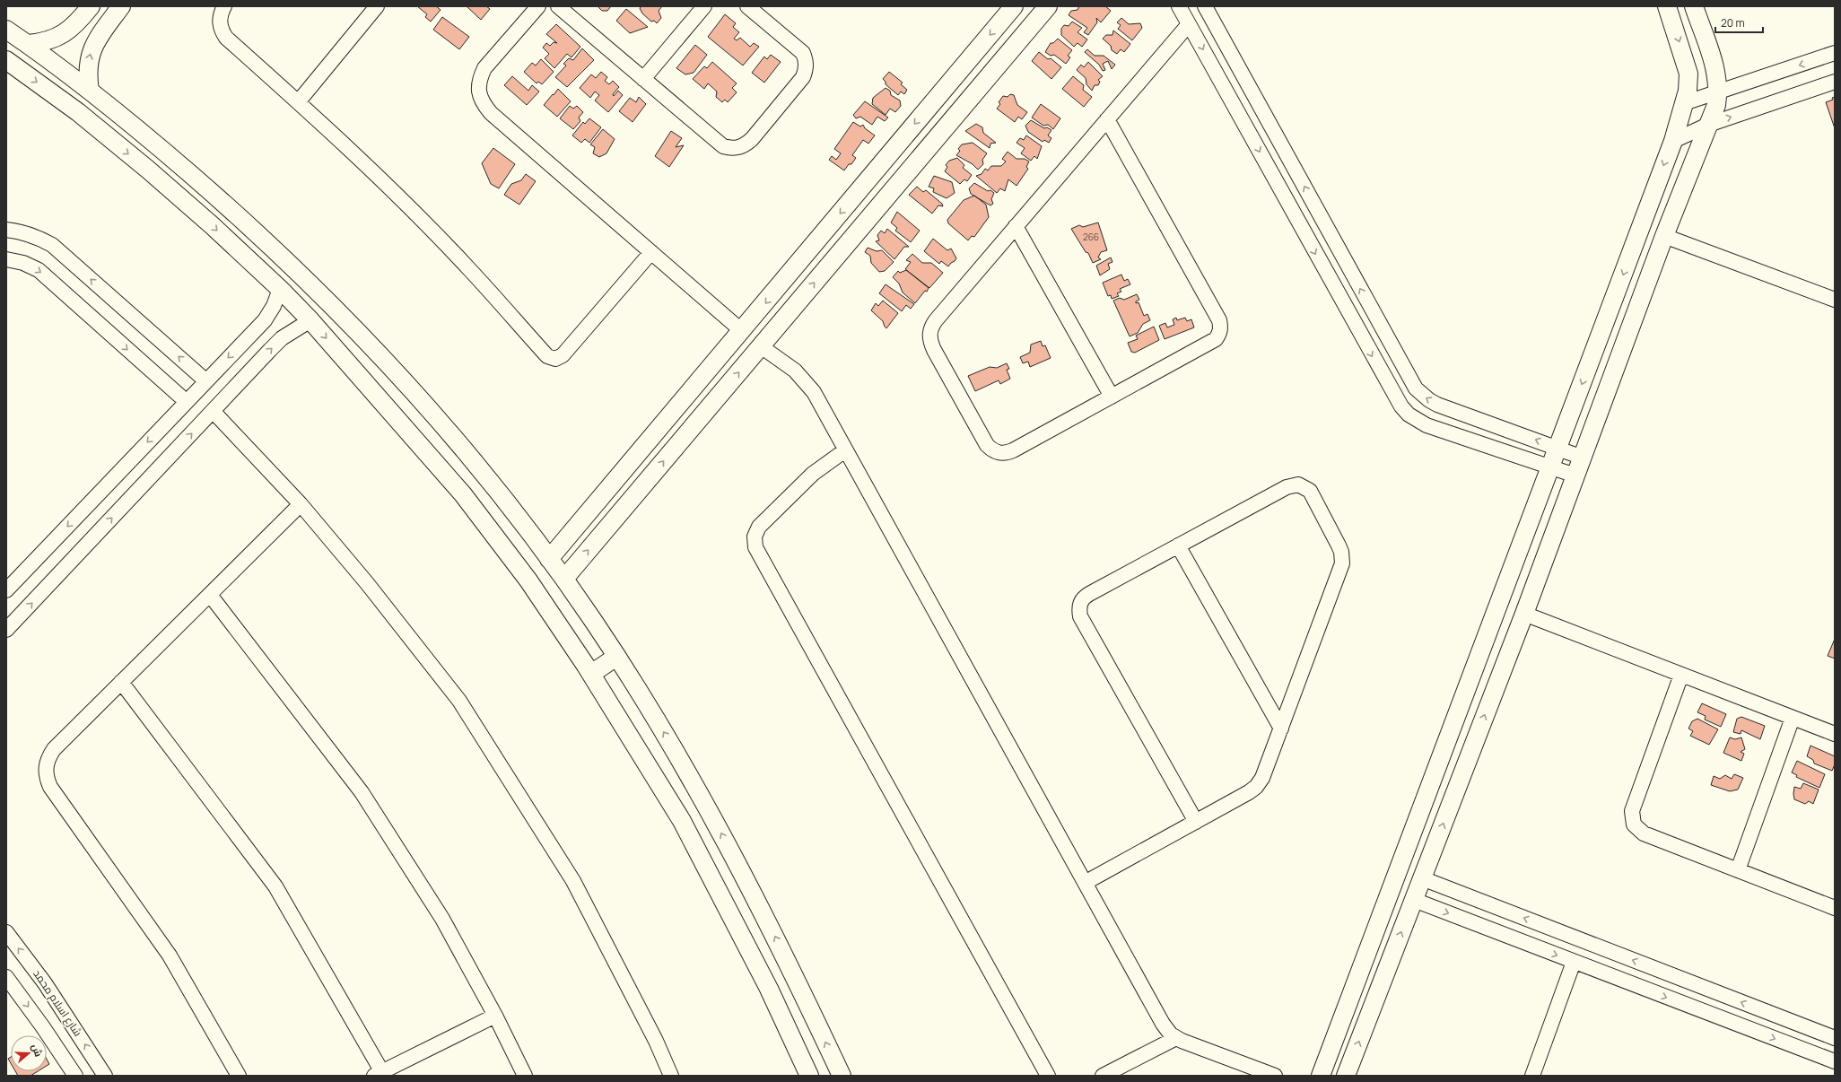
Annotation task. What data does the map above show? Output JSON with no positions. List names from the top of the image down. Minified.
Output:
{"streets":{"street":["شارع اسلام محمد"]},"house_numbers":["266"],"scale_bar":"20 m","north":"right"}
